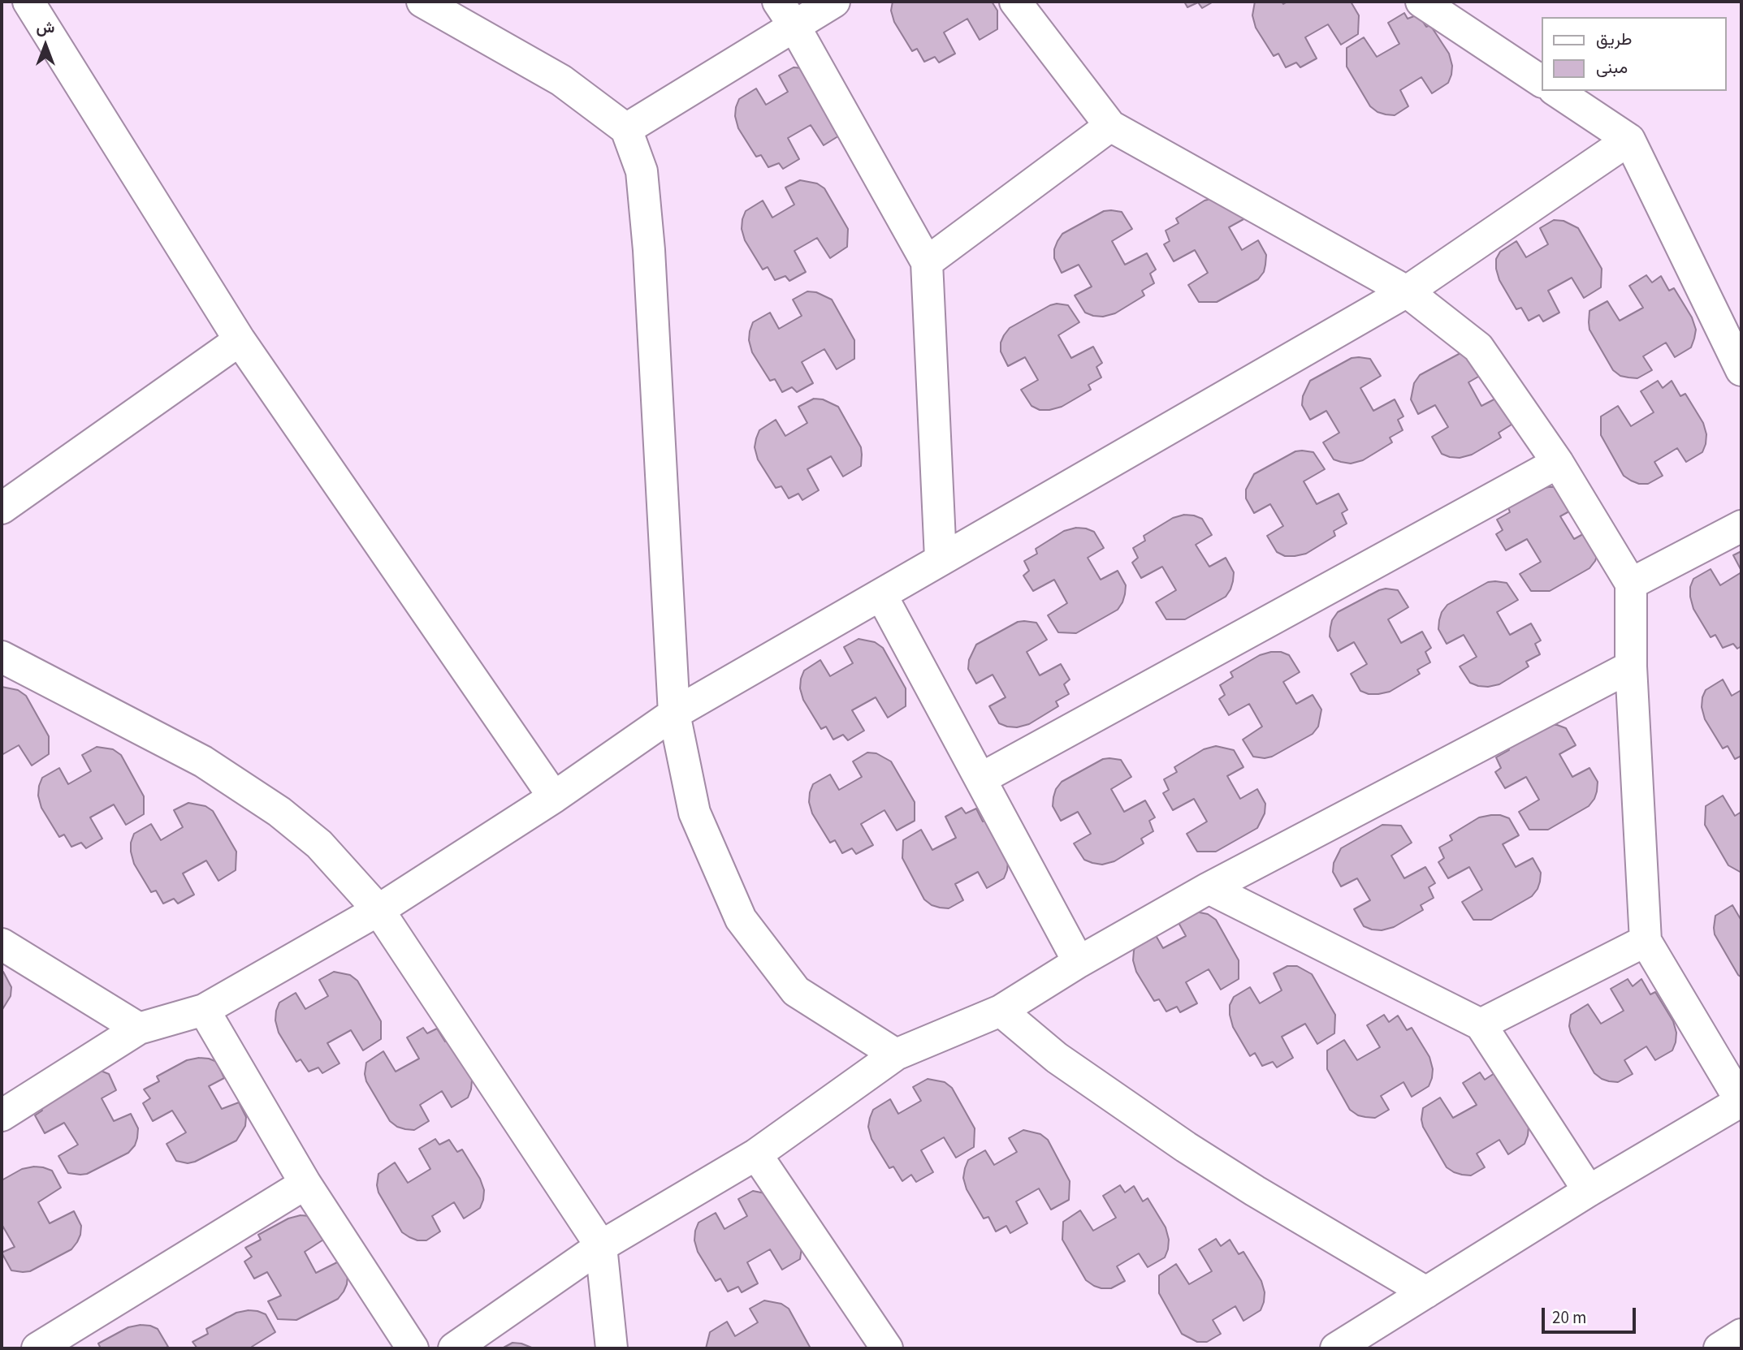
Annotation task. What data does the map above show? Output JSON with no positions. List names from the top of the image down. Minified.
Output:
{"legend":["طريق","مبنى"],"scale_bar":"20 m","north":"top"}
